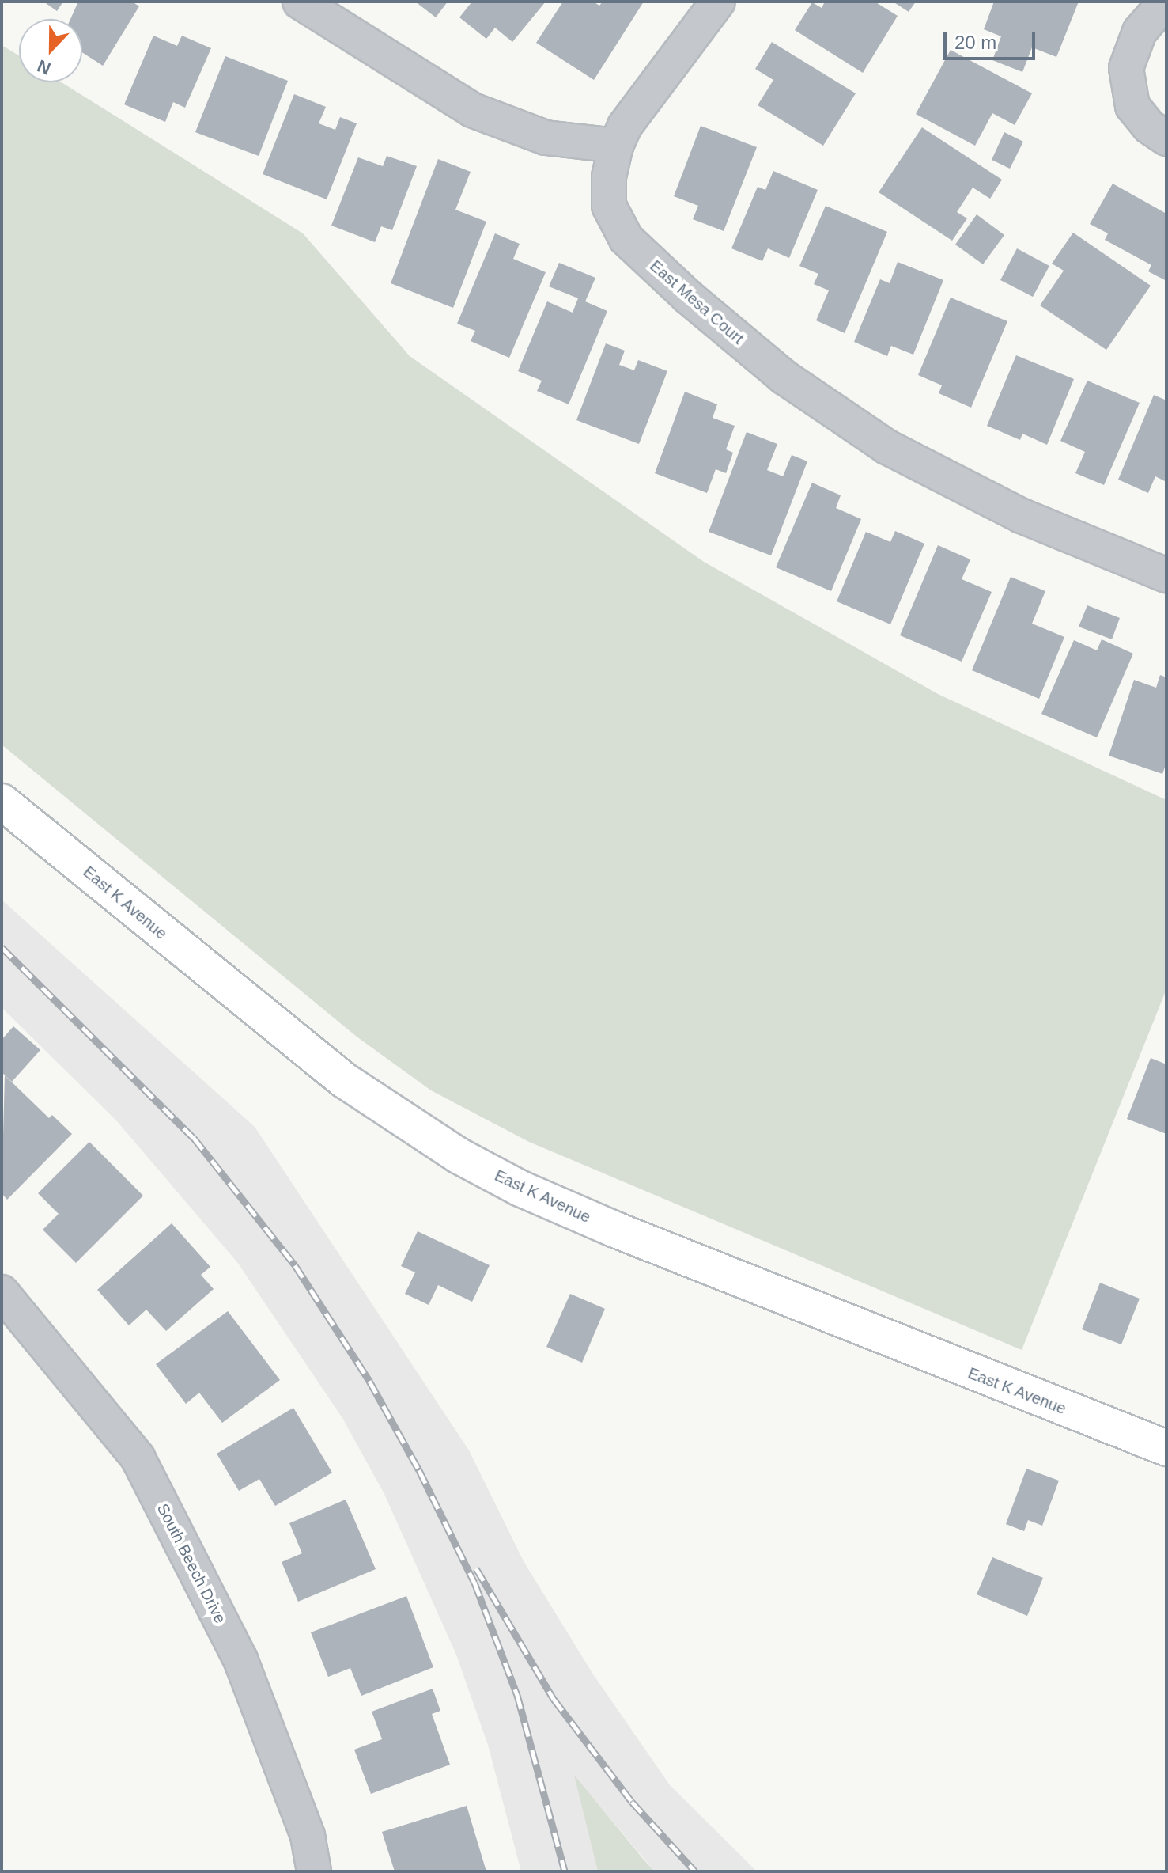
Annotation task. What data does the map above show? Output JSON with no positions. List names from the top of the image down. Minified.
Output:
{"streets":{"street":["East Mesa Court","East K Avenue","South Beech Drive"]},"scale_bar":"20 m","north":"bottom"}
